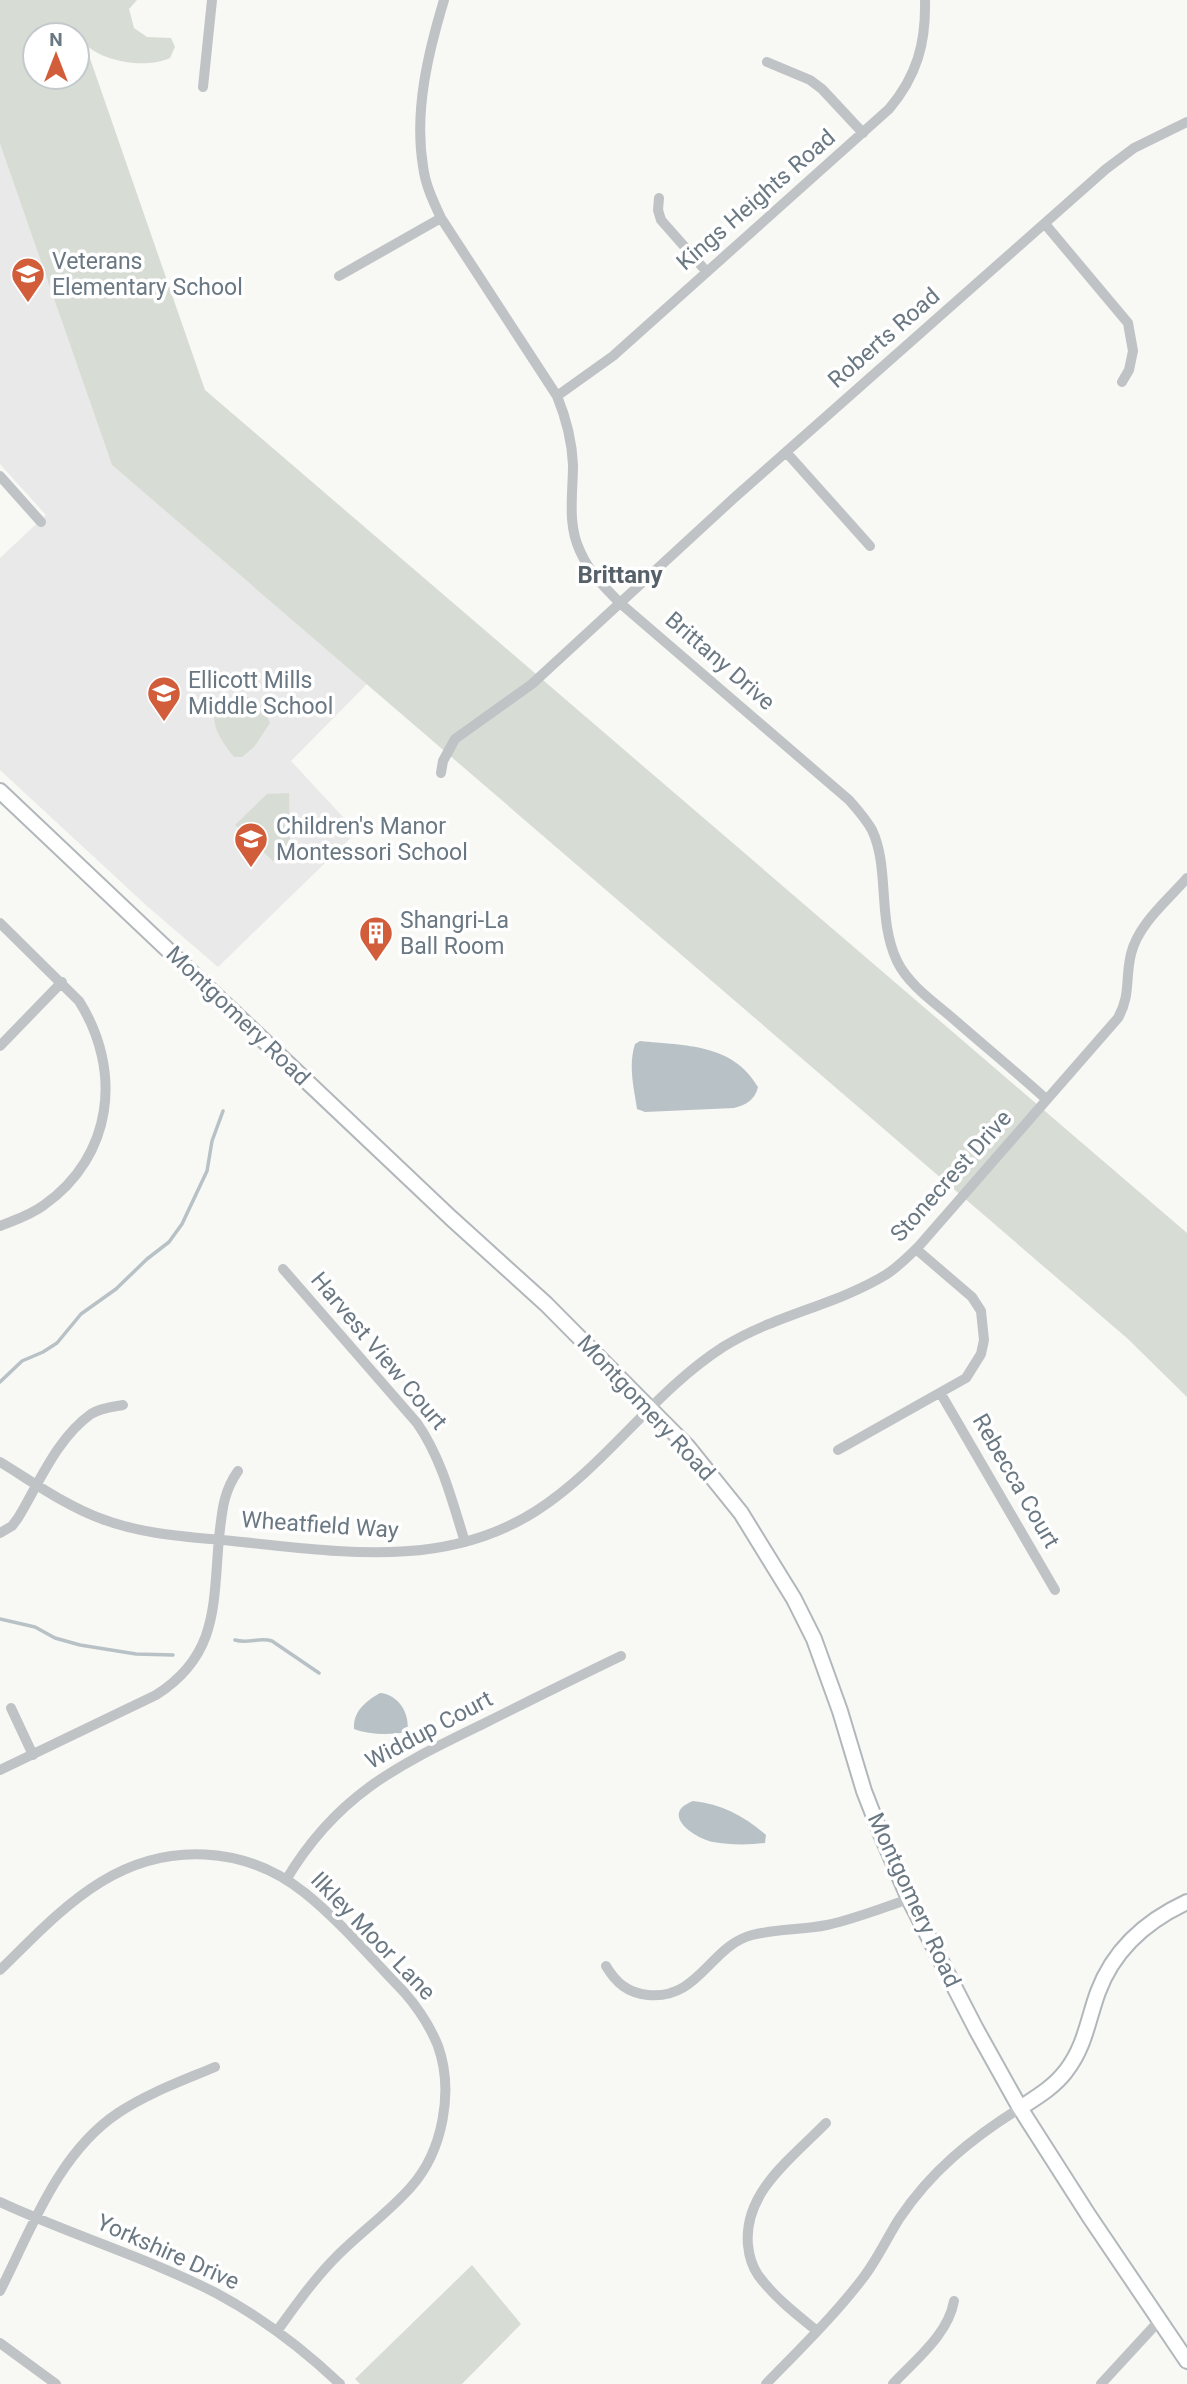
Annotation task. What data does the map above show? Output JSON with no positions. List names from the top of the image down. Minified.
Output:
{"streets":{"main road":["Montgomery Road"],"street":["Kings Heights Road","Roberts Road","Brittany Drive","Stonecrest Drive","Harvest View Court","Rebecca Court","Wheatfield Way","Widdup Court","Ilkley Moor Lane","Yorkshire Drive"]},"crossings":[["Kings Heights Road","Brittany Drive"],["Roberts Road","Brittany Drive"],["Brittany Drive","Stonecrest Drive"],["Montgomery Road","Stonecrest Drive"],["Montgomery Road","Wheatfield Way"],["Stonecrest Drive","Wheatfield Way"],["Harvest View Court","Wheatfield Way"],["Widdup Court","Ilkley Moor Lane"],["Ilkley Moor Lane","Yorkshire Drive"]],"districts":["Brittany"],"places":{"school or university":["Veterans Elementary School","Ellicott Mills Middle School","Children's Manor Montessori School"],"building":["Shangri-La Ball Room"]},"north":"top"}
